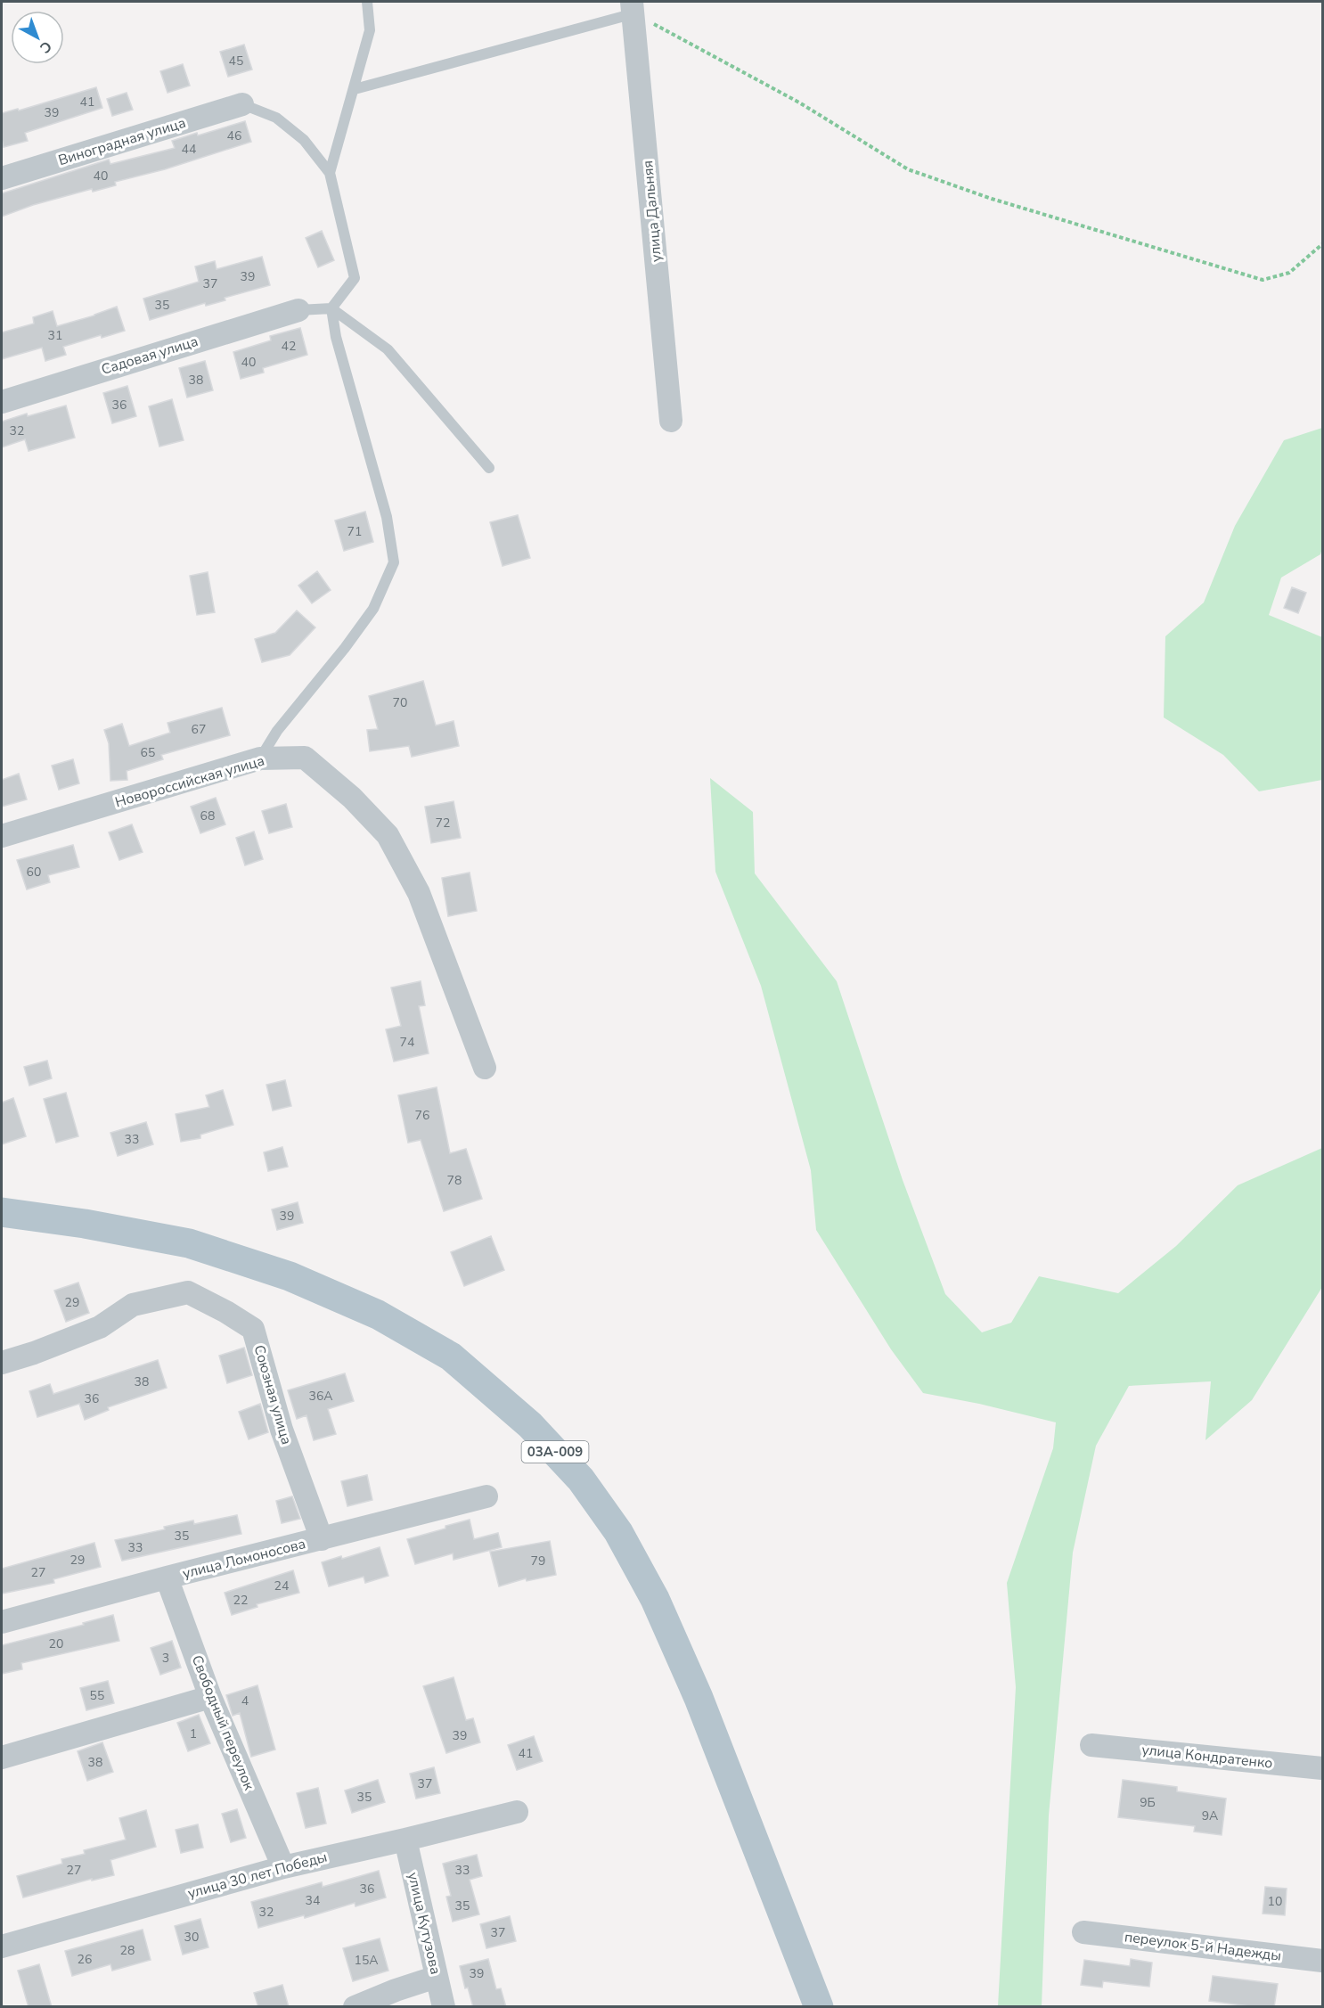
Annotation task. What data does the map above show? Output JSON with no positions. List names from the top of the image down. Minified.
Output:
{"streets":{"main road":["03А-009"],"street":["Виноградная улица","улица Дальняя","Садовая улица","Новороссийская улица","Союзная улица","улица Ломоносова","Свободный переулок","улица Кондратенко","улица 30 лет Победы","улица Кутузова","переулок 5-й Надежды"]},"crossings":[["Союзная улица","улица Ломоносова"],["улица Ломоносова","Свободный переулок"],["Свободный переулок","улица 30 лет Победы"],["улица 30 лет Победы","улица Кутузова"]],"house_numbers":["45","41","39","46","44","40","39","37","35","31","42","40","38","36","32","71","70","67","65","68","72","60","74","76","33","78","39","29","38","36А","36","35","33","29","79","27","24","22","20","3","55","4","1","39","41","38","37","35","9Б","9А","27","33","36","34","10","35","32","37","30","28","26","15А","39"],"north":"bottom right"}
